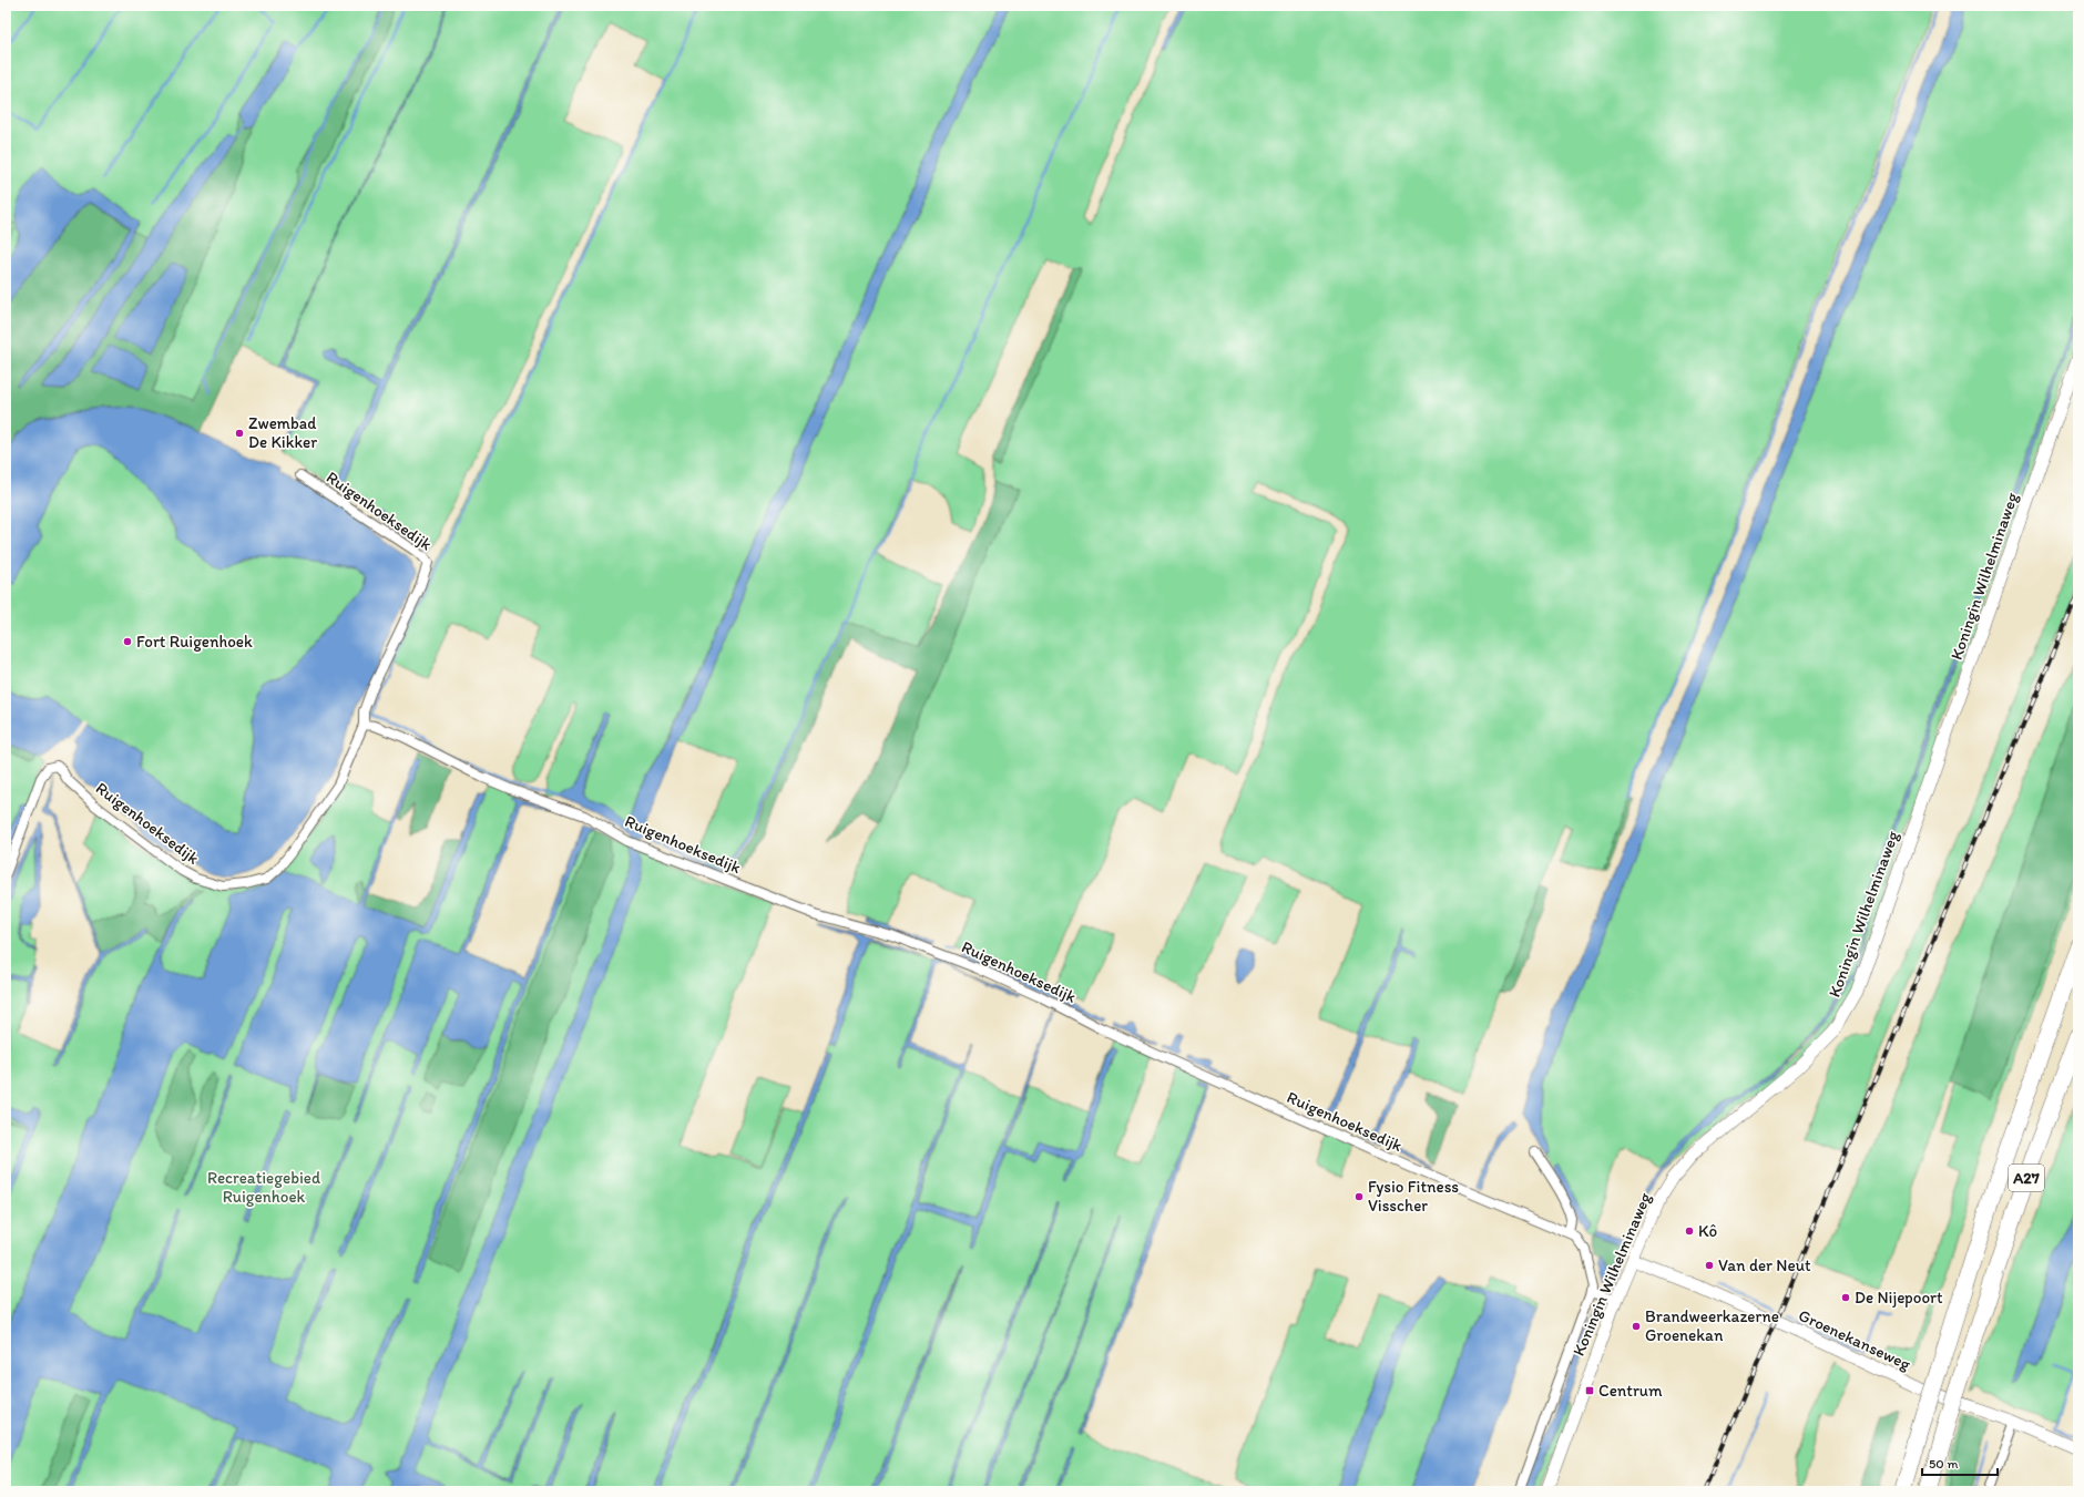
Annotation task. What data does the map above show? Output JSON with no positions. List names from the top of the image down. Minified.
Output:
{"streets":{"highway":["A27"],"main road":["Koningin Wilhelminaweg","Groenekanseweg"],"street":["Ruigenhoeksedijk"]},"crossings":[["Ruigenhoeksedijk","Koningin Wilhelminaweg"],["Koningin Wilhelminaweg","Groenekanseweg"]],"parks":["Recreatiegebied Ruigenhoek"],"places":{"other":["Zwembad De Kikker","Fort Ruigenhoek","Fysio Fitness Visscher","Kô","Van der Neut","De Nijepoort","Brandweerkazerne Groenekan"],"transit":["Centrum"]},"scale_bar":"50 m"}
